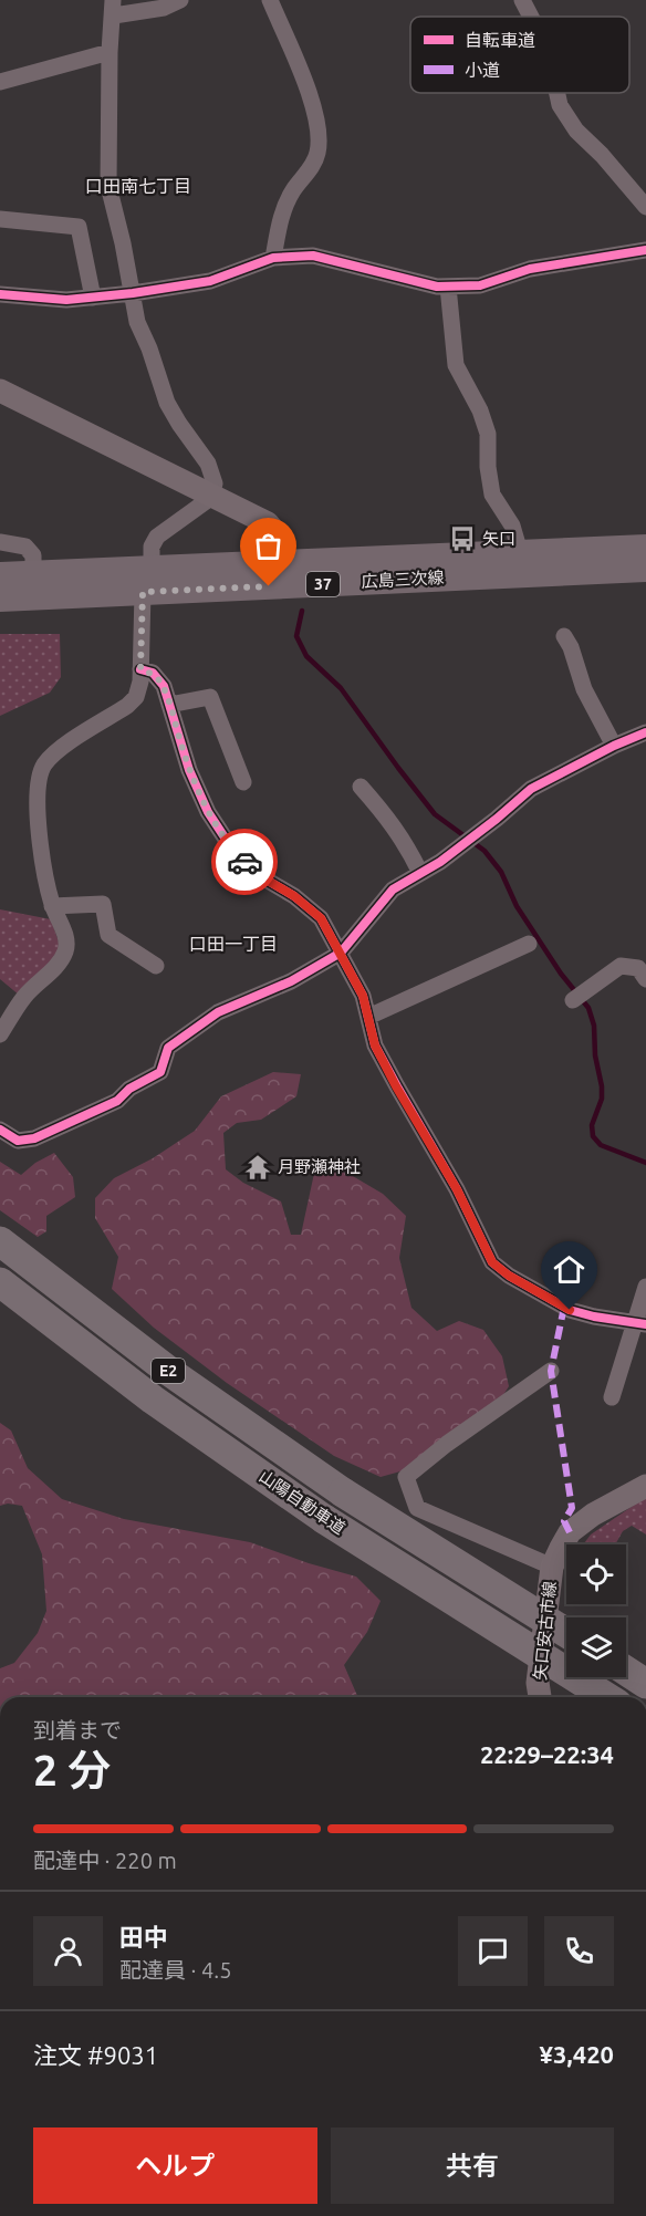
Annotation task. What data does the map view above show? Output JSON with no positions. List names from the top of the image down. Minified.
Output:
{"streets":{"highway":["E2","山陽自動車道"],"main road":["広島三次線","37"],"street":["矢口安古市線"]},"districts":["口田南七丁目","口田一丁目"],"places":{"bus stop":["矢口"],"temple":["月野瀬神社"]},"legend":["自転車道","小道"],"page":{"heading":["2 分","到着まで","22:29–22:34"],"panel":["田中","配達員 · 4.5","注文 #9031","¥3,420"],"bar":"配達中 · 220 m","buttons":["ヘルプ","共有"]}}
